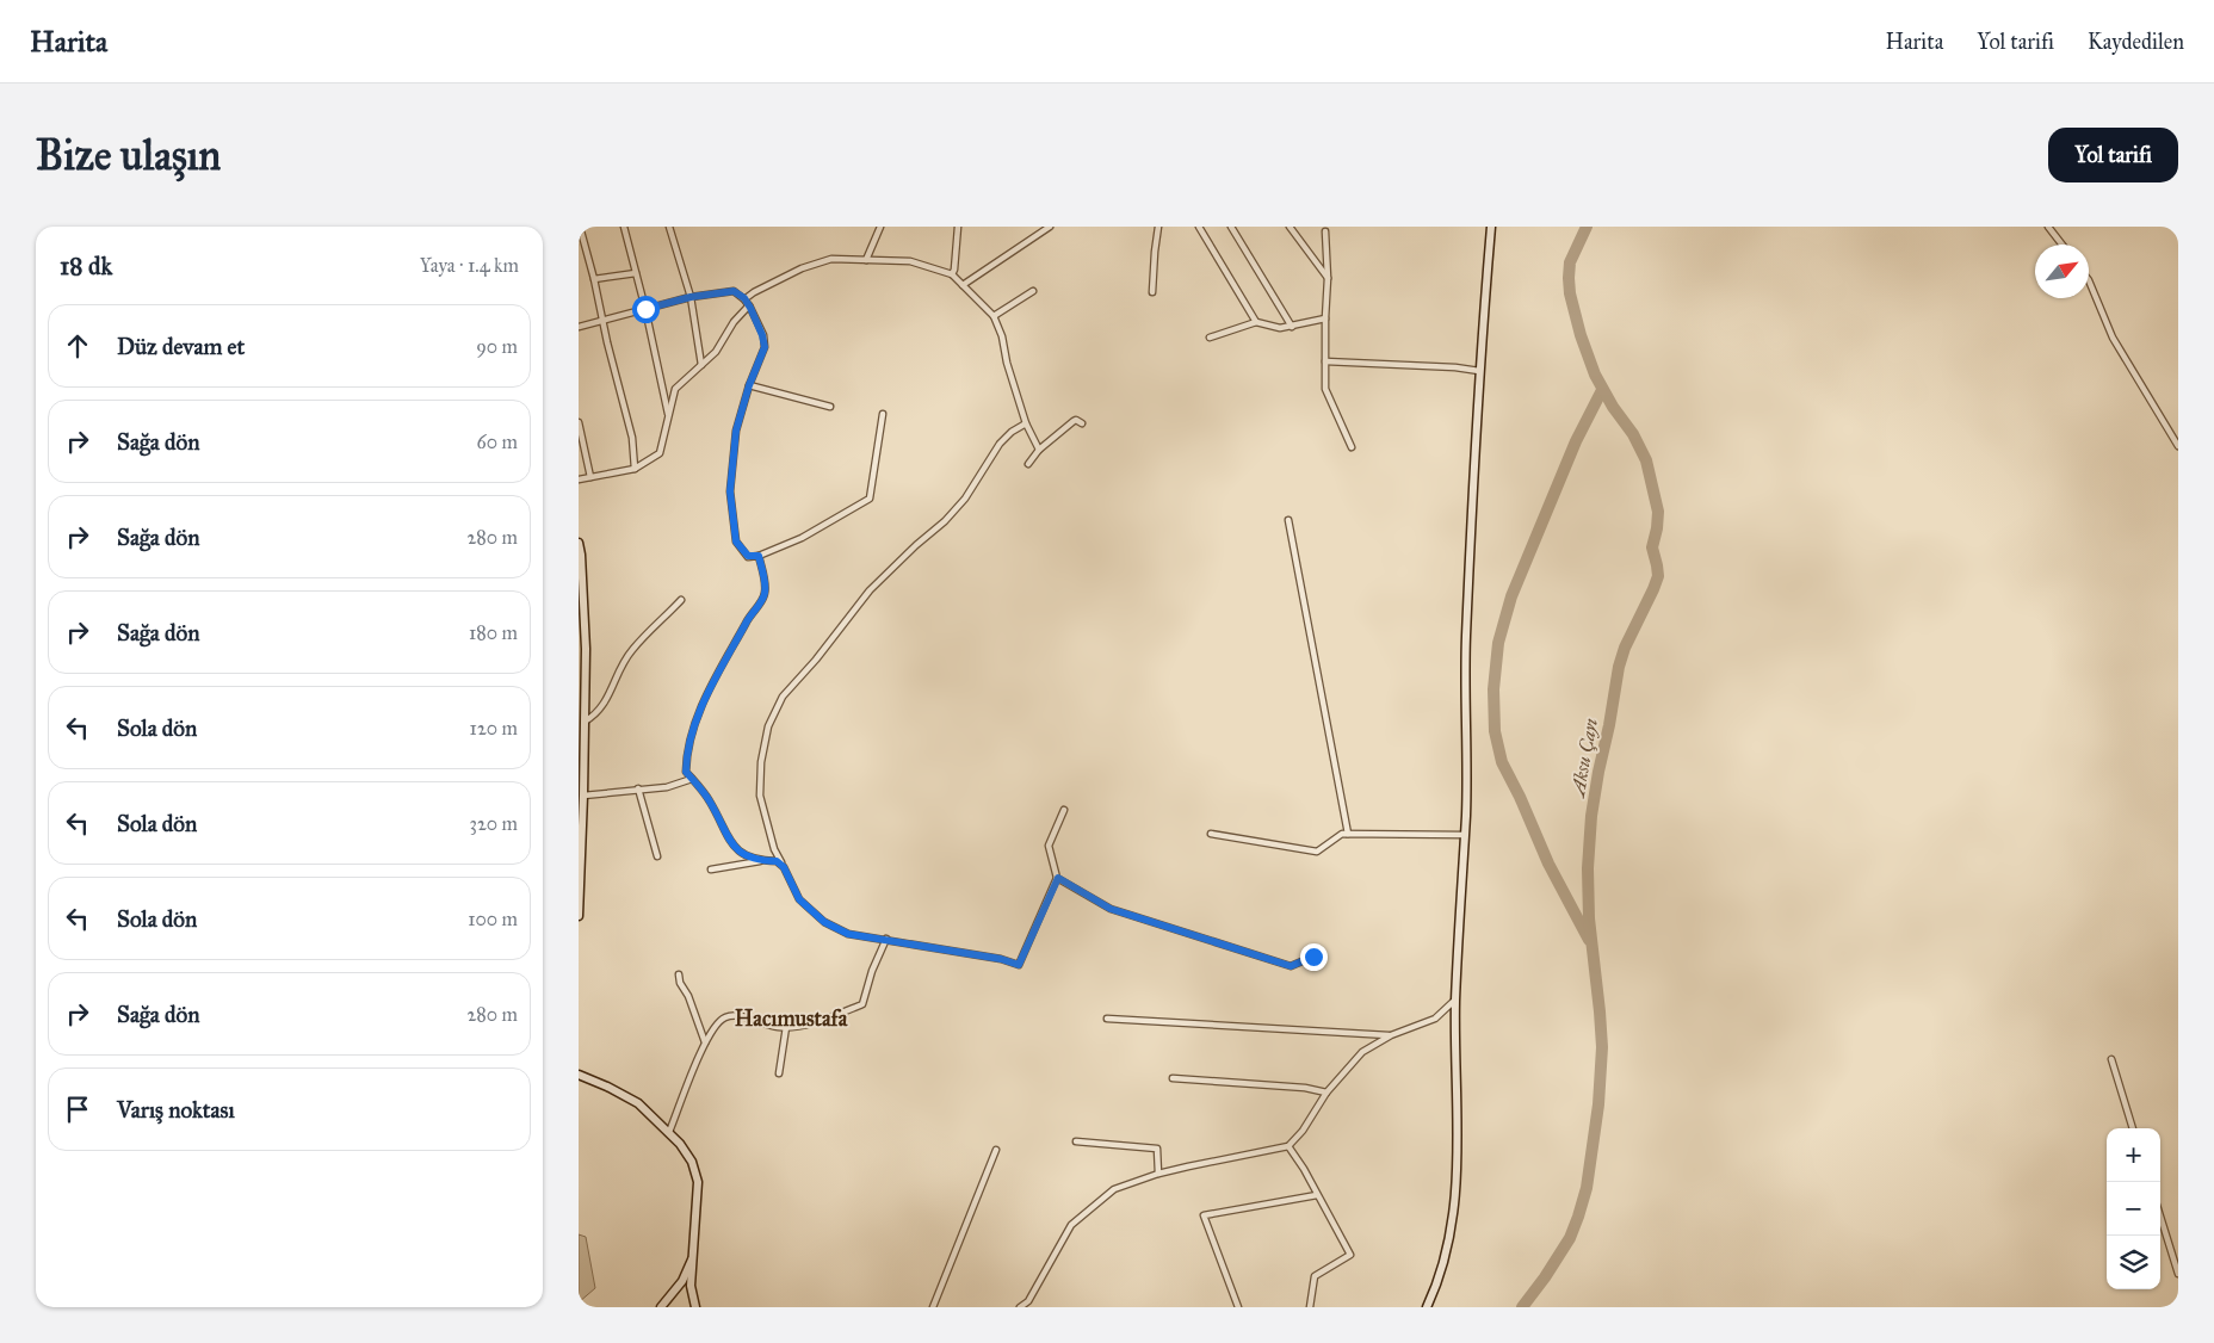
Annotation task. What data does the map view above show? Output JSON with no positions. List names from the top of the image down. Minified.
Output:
{"districts":["Hacımustafa"],"water":["Aksu Çayı"],"north":"top right","page":{"header":"Harita","nav":["Harita","Yol tarifi","Kaydedilen"],"buttons":"Yol tarifi","title":"Bize ulaşın","heading":["18 dk","Yaya · 1.4 km"],"list":[["Düz devam et","90 m"],["Sağa dön","60 m"],["Sağa dön","280 m"],["Sağa dön","180 m"],["Sola dön","120 m"],["Sola dön","320 m"],["Sola dön","100 m"],["Sağa dön","280 m"],"Varış noktası"],"map_buttons":["+","−"]}}
